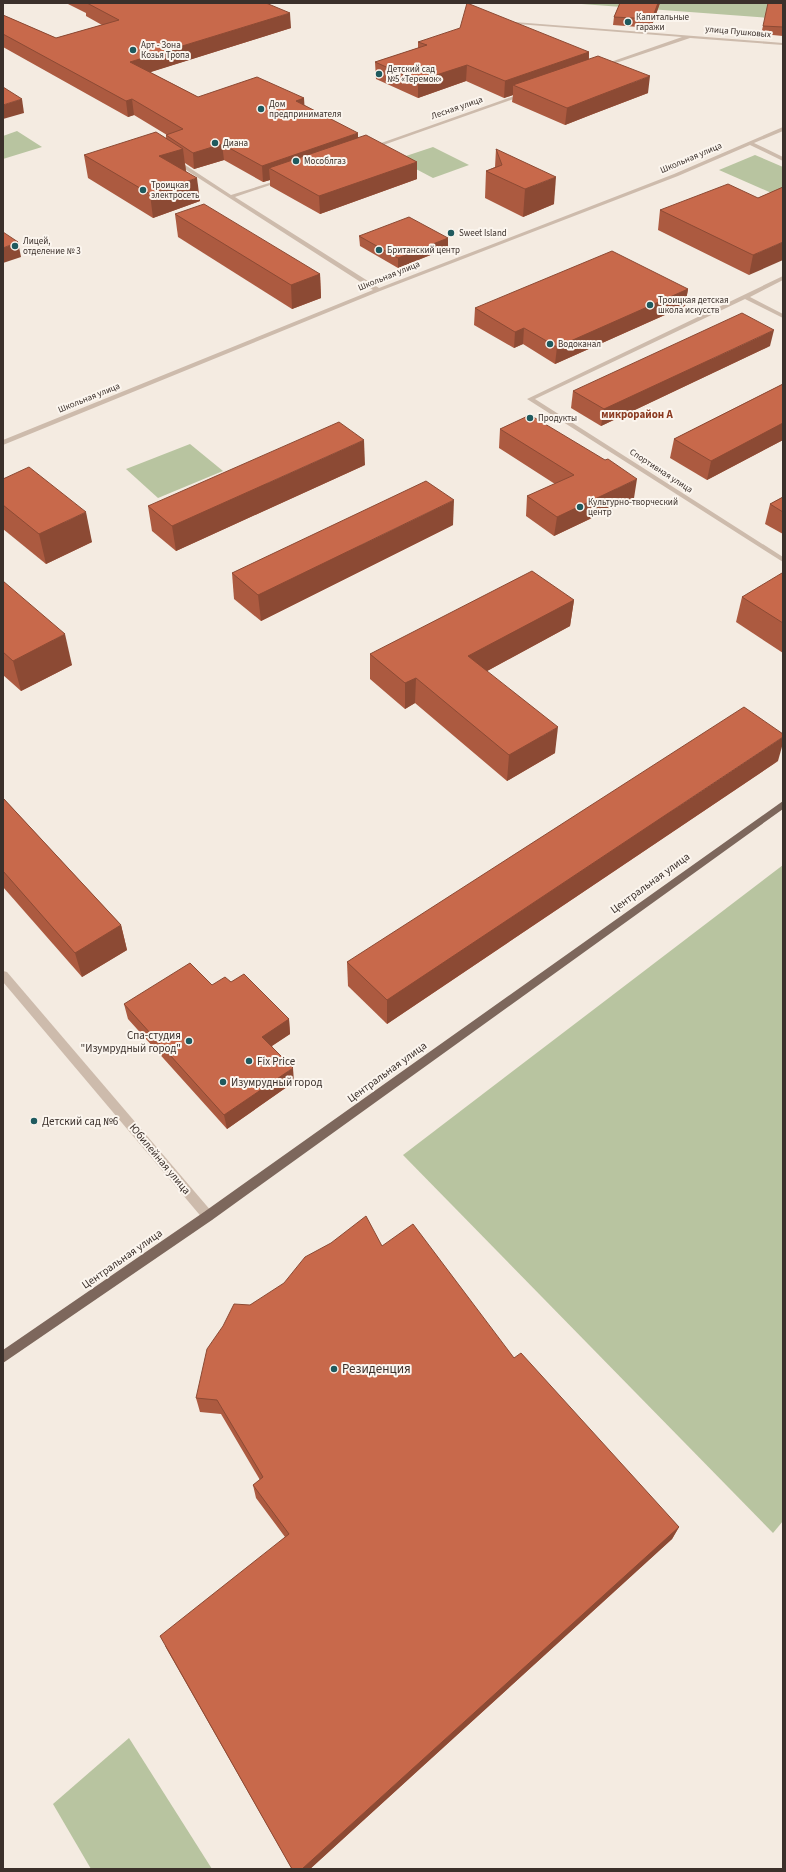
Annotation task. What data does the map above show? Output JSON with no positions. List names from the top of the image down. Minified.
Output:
{"streets":{"main road":["Центральная улица"],"street":["улица Пушковых","Лесная улица","Школьная улица","Спортивная улица","Юбилейная улица"]},"crossings":[["Центральная улица","Юбилейная улица"]],"districts":["микрорайон А"],"places":["Капитальные гаражи","Арт - Зона Козья Тропа","Детский сад №5 «Теремок»","Дом предпринимателя","Диана","Мособлгаз","Троицкая электросеть","Sweet Island","Лицей, отделение № 3","Британский центр","Троицкая детская школа искусств","Водоканал","Продукты","Культурно-творческий центр","Спа-студия \"Изумрудный город\"","Fix Price","Изумрудный город","Детский сад №6","Резиденция"]}
